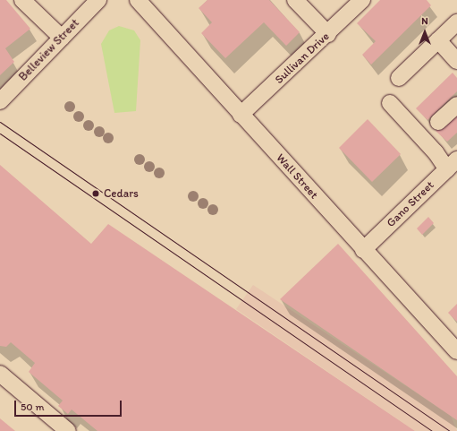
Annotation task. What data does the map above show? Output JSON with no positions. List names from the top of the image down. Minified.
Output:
{"streets":{"street":["Belleview Street","Sullivan Drive","Wall Street","Gano Street"]},"crossings":[["Sullivan Drive","Wall Street"],["Wall Street","Gano Street"]],"places":["Cedars"],"scale_bar":"50 m","north":"top"}
